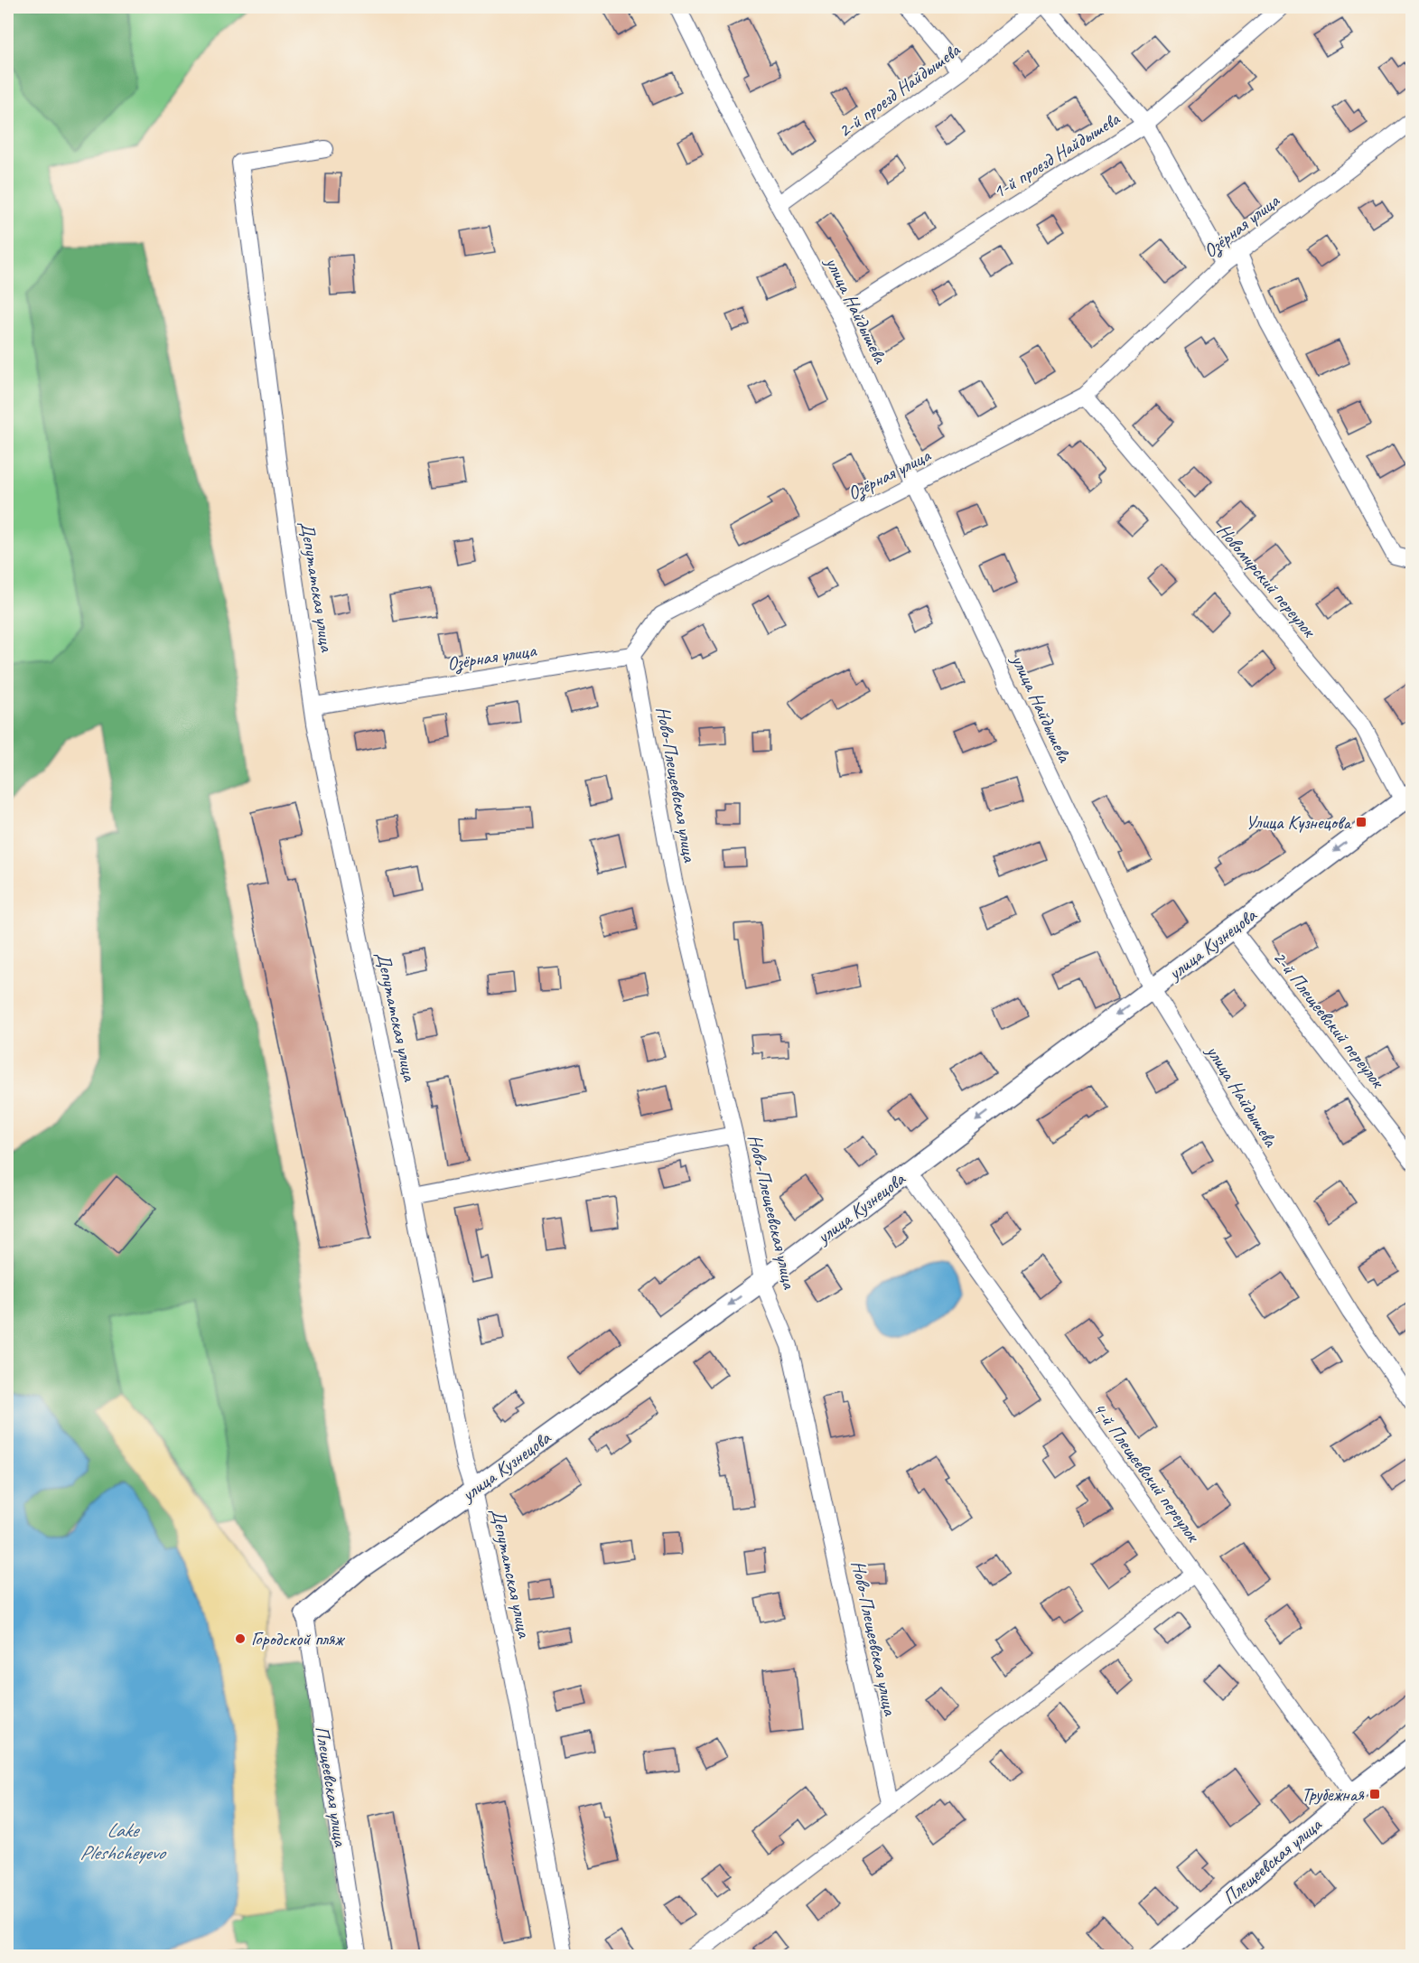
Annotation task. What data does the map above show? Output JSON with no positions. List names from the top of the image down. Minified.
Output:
{"streets":{"street":["2-й проезд Найдышева","1-й проезд Найдышева","Озёрная улица","улица Найдышева","Новомирский переулок","Депутатская улица","Ново-Плещеевская улица","улица Кузнецова","2-й Плещеевский переулок","4-й Плещеевский переулок","Плещеевская улица"]},"crossings":[["2-й проезд Найдышева","улица Найдышева"],["1-й проезд Найдышева","улица Найдышева"],["Озёрная улица","улица Найдышева"],["Озёрная улица","Новомирский переулок"],["Озёрная улица","Депутатская улица"],["Озёрная улица","Ново-Плещеевская улица"],["улица Найдышева","улица Кузнецова"],["Новомирский переулок","улица Кузнецова"],["Депутатская улица","улица Кузнецова"],["Ново-Плещеевская улица","улица Кузнецова"],["улица Кузнецова","2-й Плещеевский переулок"],["улица Кузнецова","4-й Плещеевский переулок"],["улица Кузнецова","Плещеевская улица"],["4-й Плещеевский переулок","Плещеевская улица"]],"one_way":["улица Кузнецова"],"water":["Lake Pleshcheyevo"],"places":{"transit":["Улица Кузнецова","Трубежная"],"other":["Городской пляж"]}}
